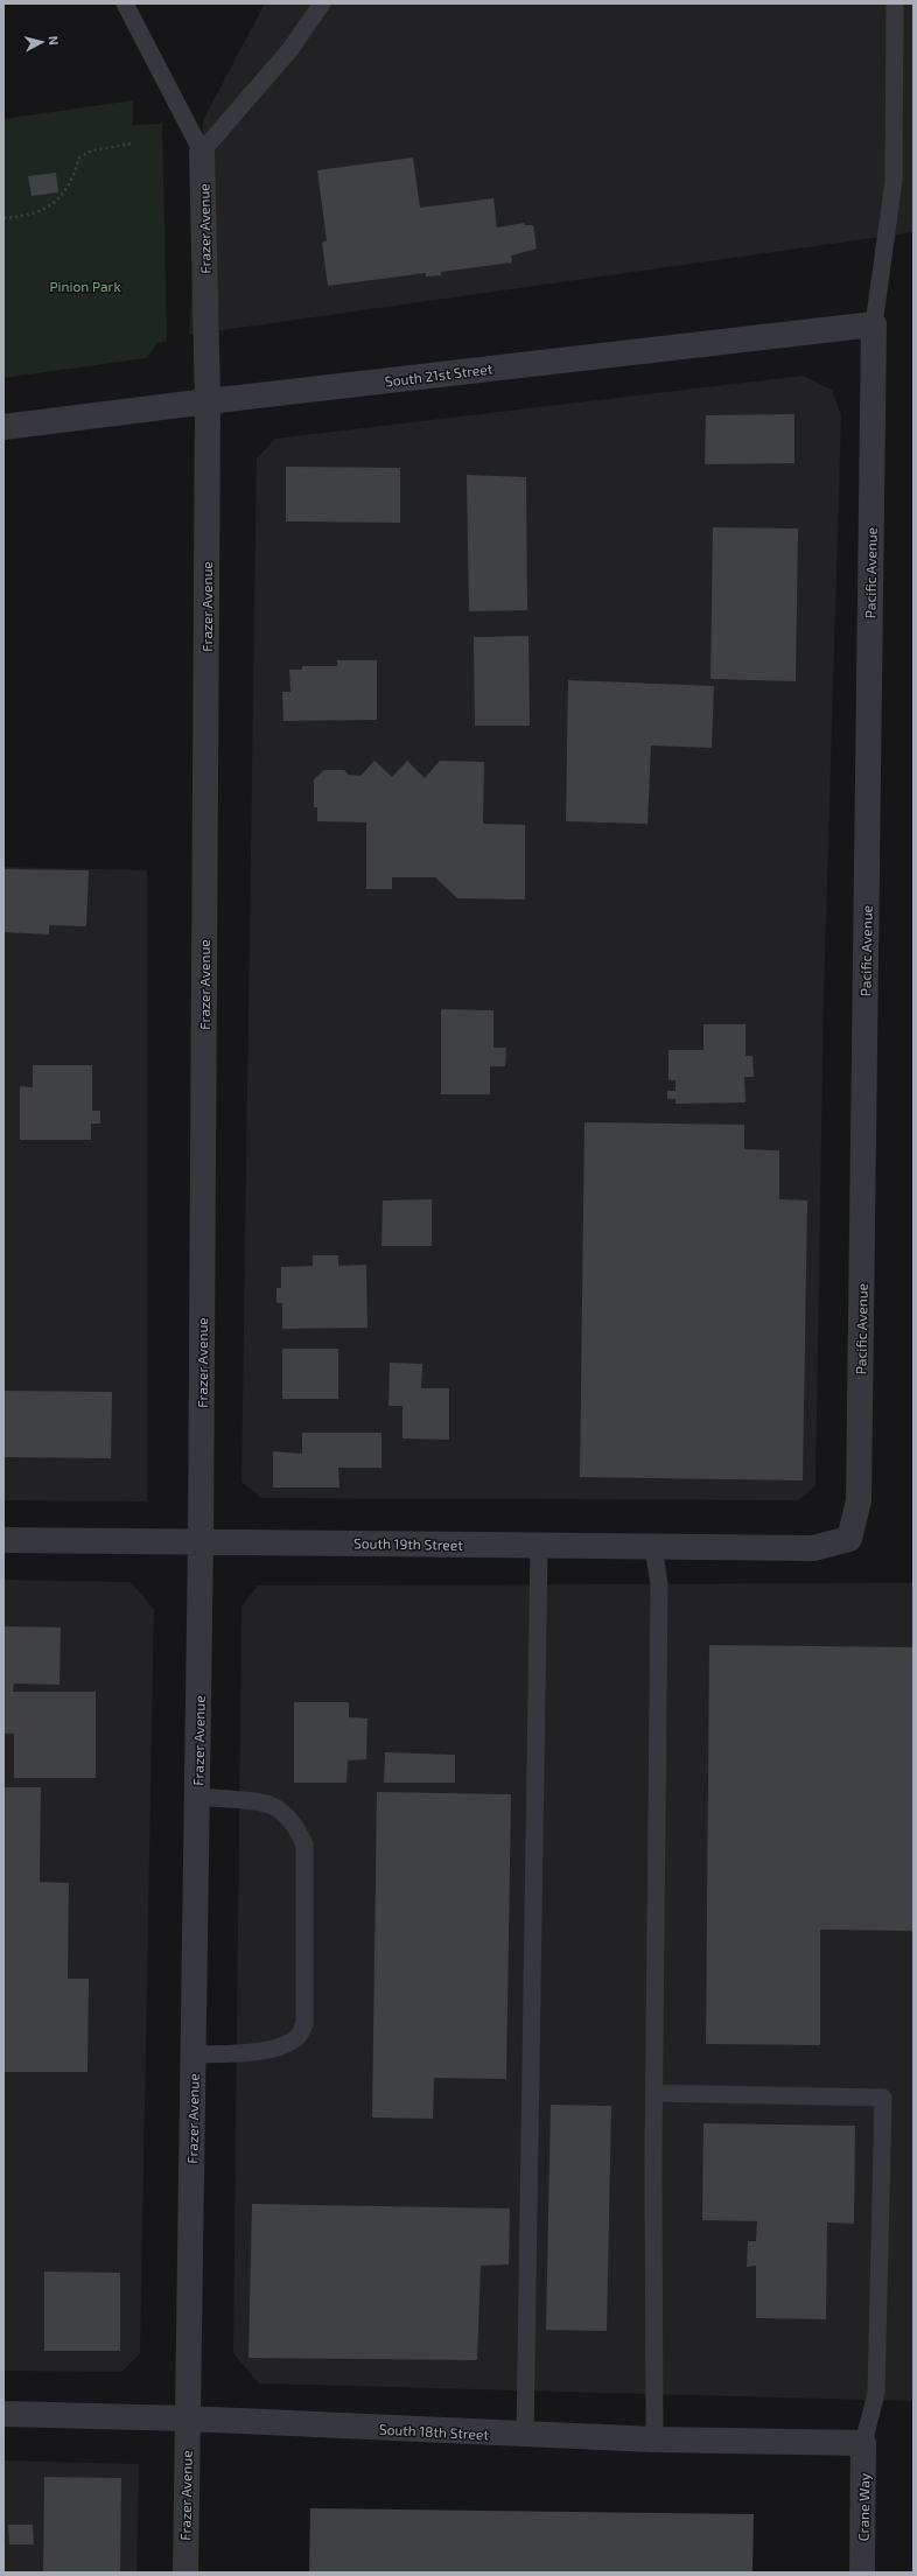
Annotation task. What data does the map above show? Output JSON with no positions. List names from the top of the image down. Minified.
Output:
{"streets":{"street":["Frazer Avenue","South 21st Street","Pacific Avenue","South 19th Street","South 18th Street","Crane Way"]},"crossings":[["Frazer Avenue","South 21st Street"],["Frazer Avenue","South 19th Street"],["Frazer Avenue","South 18th Street"],["South 21st Street","Pacific Avenue"],["Pacific Avenue","South 19th Street"],["South 18th Street","Crane Way"]],"parks":["Pinion Park"],"north":"right"}
